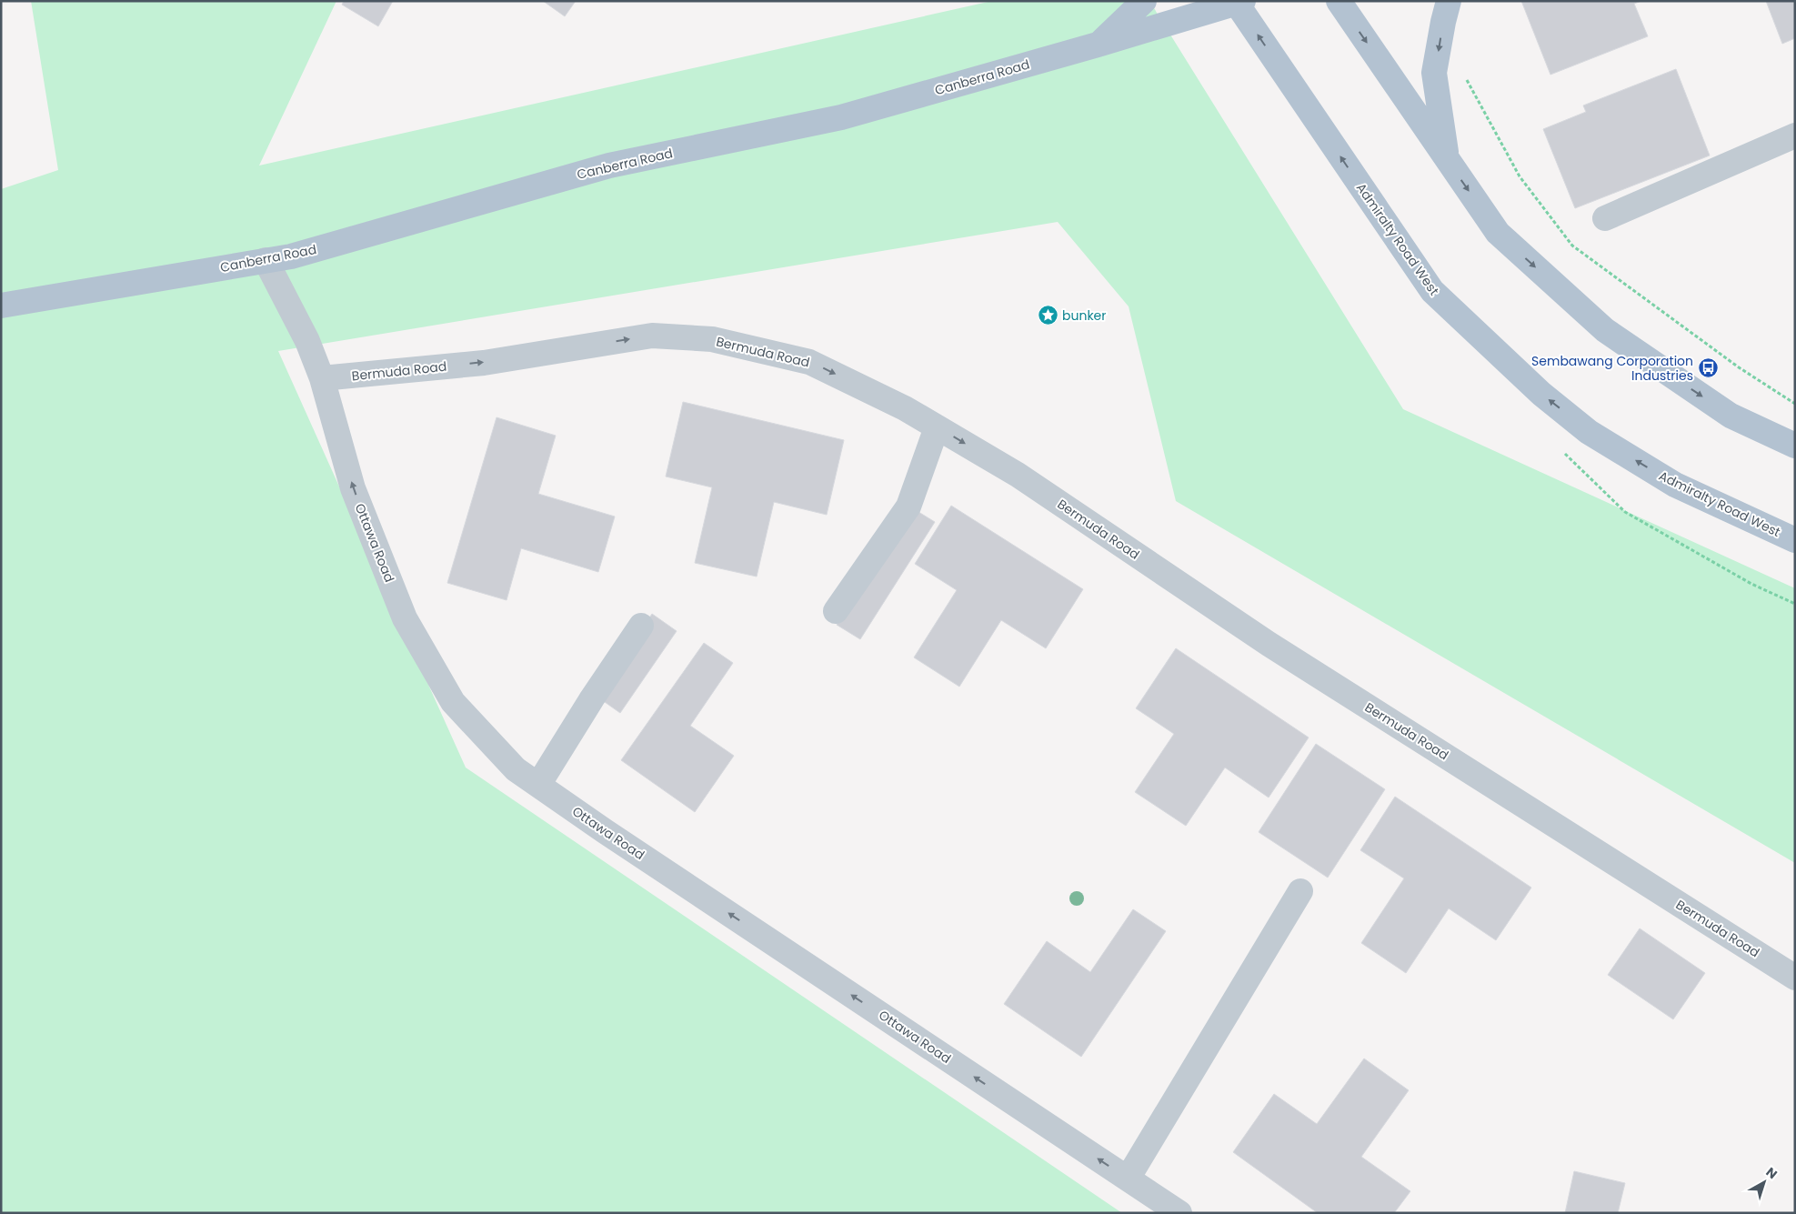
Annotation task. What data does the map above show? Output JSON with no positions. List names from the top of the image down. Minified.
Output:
{"streets":{"main road":["Canberra Road","Admiralty Road West"],"street":["Bermuda Road","Ottawa Road"]},"crossings":[["Canberra Road","Admiralty Road West"],["Canberra Road","Ottawa Road"],["Bermuda Road","Ottawa Road"]],"one_way":["Bermuda Road","Ottawa Road"],"places":{"place":["bunker"],"bus stop":["Sembawang Corporation Industries"]},"north":"top right"}
